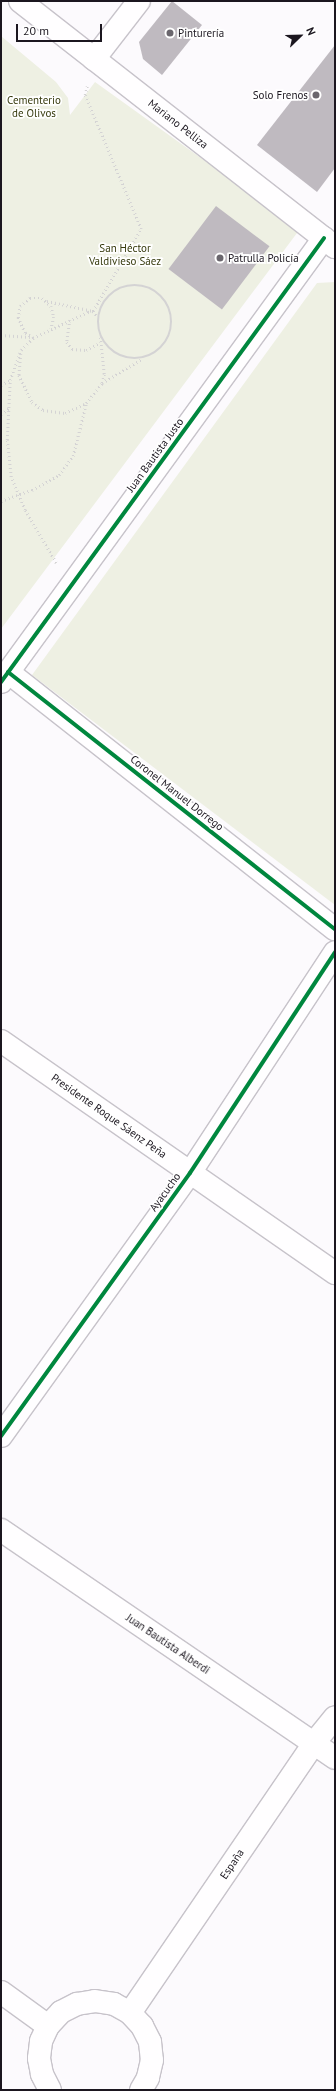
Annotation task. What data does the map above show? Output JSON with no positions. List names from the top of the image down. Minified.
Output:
{"streets":{"street":["Mariano Pelliza","Juan Bautista Justo","Coronel Manuel Dorrego","Presidente Roque Sáenz Peña","Ayacucho","Juan Bautista Alberdi","España"]},"crossings":[["Mariano Pelliza","Juan Bautista Justo"],["Juan Bautista Justo","Coronel Manuel Dorrego"],["Presidente Roque Sáenz Peña","Ayacucho"],["Juan Bautista Alberdi","España"]],"parks":["Cementerio de Olivos","San Héctor Valdivieso Sáez"],"places":["Pinturería","Solo Frenos","Patrulla Policía"],"scale_bar":"20 m","north":"top right"}
